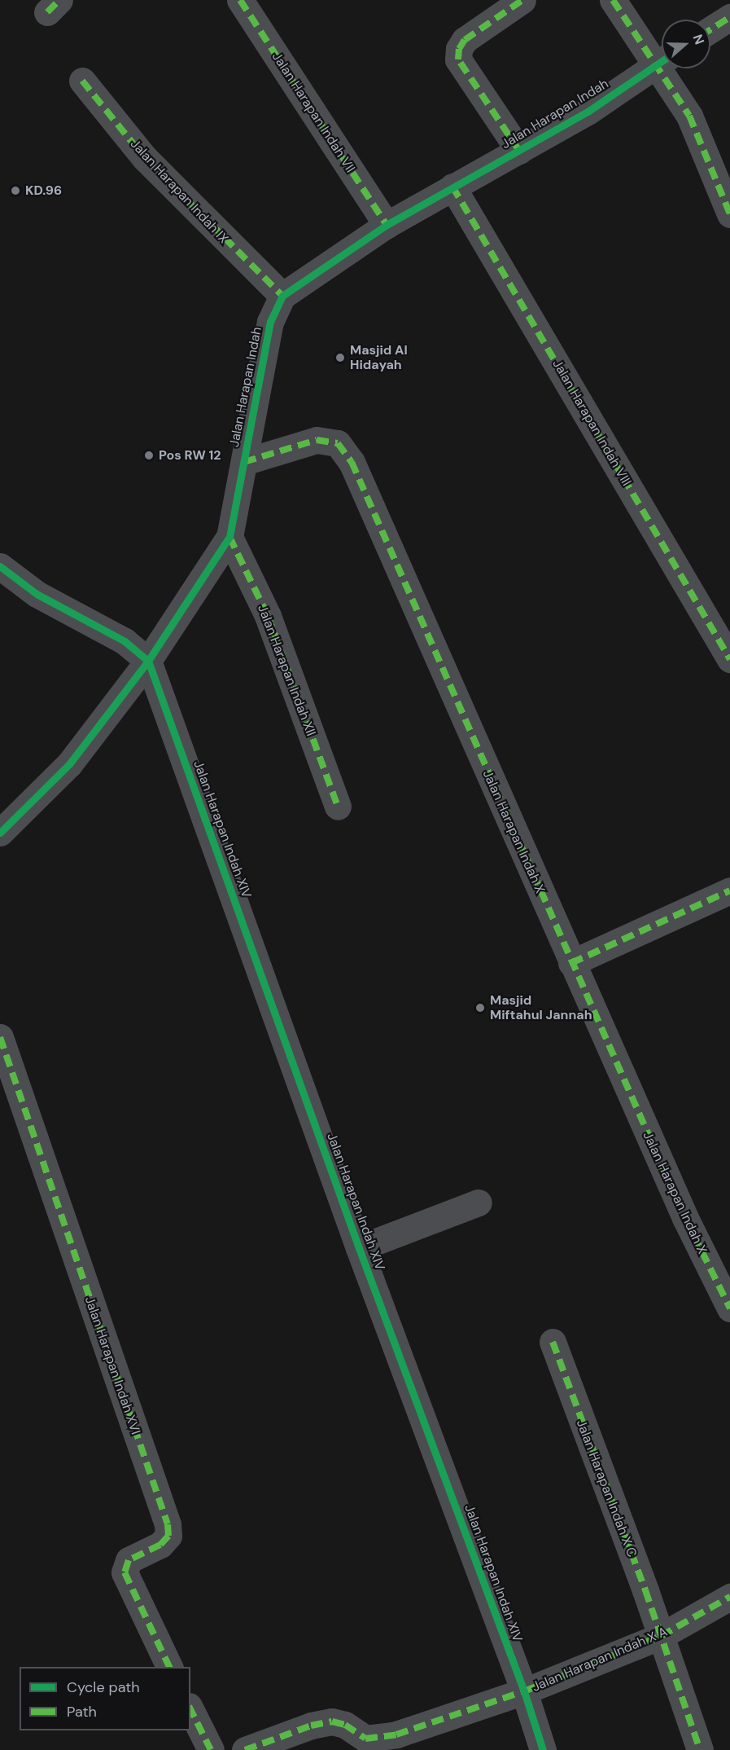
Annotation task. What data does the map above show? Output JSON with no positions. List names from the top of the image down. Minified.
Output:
{"streets":{"street":["Jalan Harapan Indah VII","Jalan Harapan Indah","Jalan Harapan Indah IX","Jalan Harapan Indah VIII","Jalan Harapan Indah XII","Jalan Harapan Indah XIV","Jalan Harapan Indah X","Jalan Harapan Indah XVI","Jalan Harapan Indah X C","Jalan Harapan Indah X A"]},"crossings":[["Jalan Harapan Indah VII","Jalan Harapan Indah"],["Jalan Harapan Indah","Jalan Harapan Indah IX"],["Jalan Harapan Indah","Jalan Harapan Indah VIII"],["Jalan Harapan Indah","Jalan Harapan Indah XII"],["Jalan Harapan Indah","Jalan Harapan Indah XIV"],["Jalan Harapan Indah","Jalan Harapan Indah X"],["Jalan Harapan Indah XIV","Jalan Harapan Indah X A"],["Jalan Harapan Indah X C","Jalan Harapan Indah X A"]],"places":["KD.96","Masjid Al Hidayah","Pos RW 12","Masjid Miftahul Jannah"],"legend":["Cycle path","Path"],"north":"right"}
